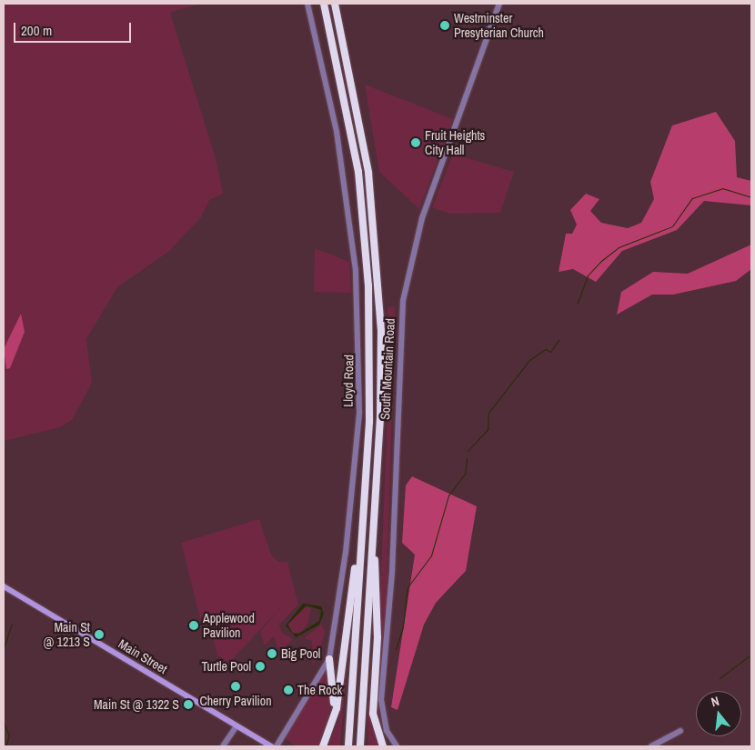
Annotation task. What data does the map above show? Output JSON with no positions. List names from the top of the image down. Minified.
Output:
{"streets":{"main road":["Main Street"],"street":["South Mountain Road","Lloyd Road"]},"places":["Westminster Presyterian Church","Fruit Heights City Hall","Applewood Pavilion","Main St @ 1213 S","Big Pool","Turtle Pool","Cherry Pavilion","The Rock","Main St @ 1322 S"],"scale_bar":"200 m","north":"top"}
